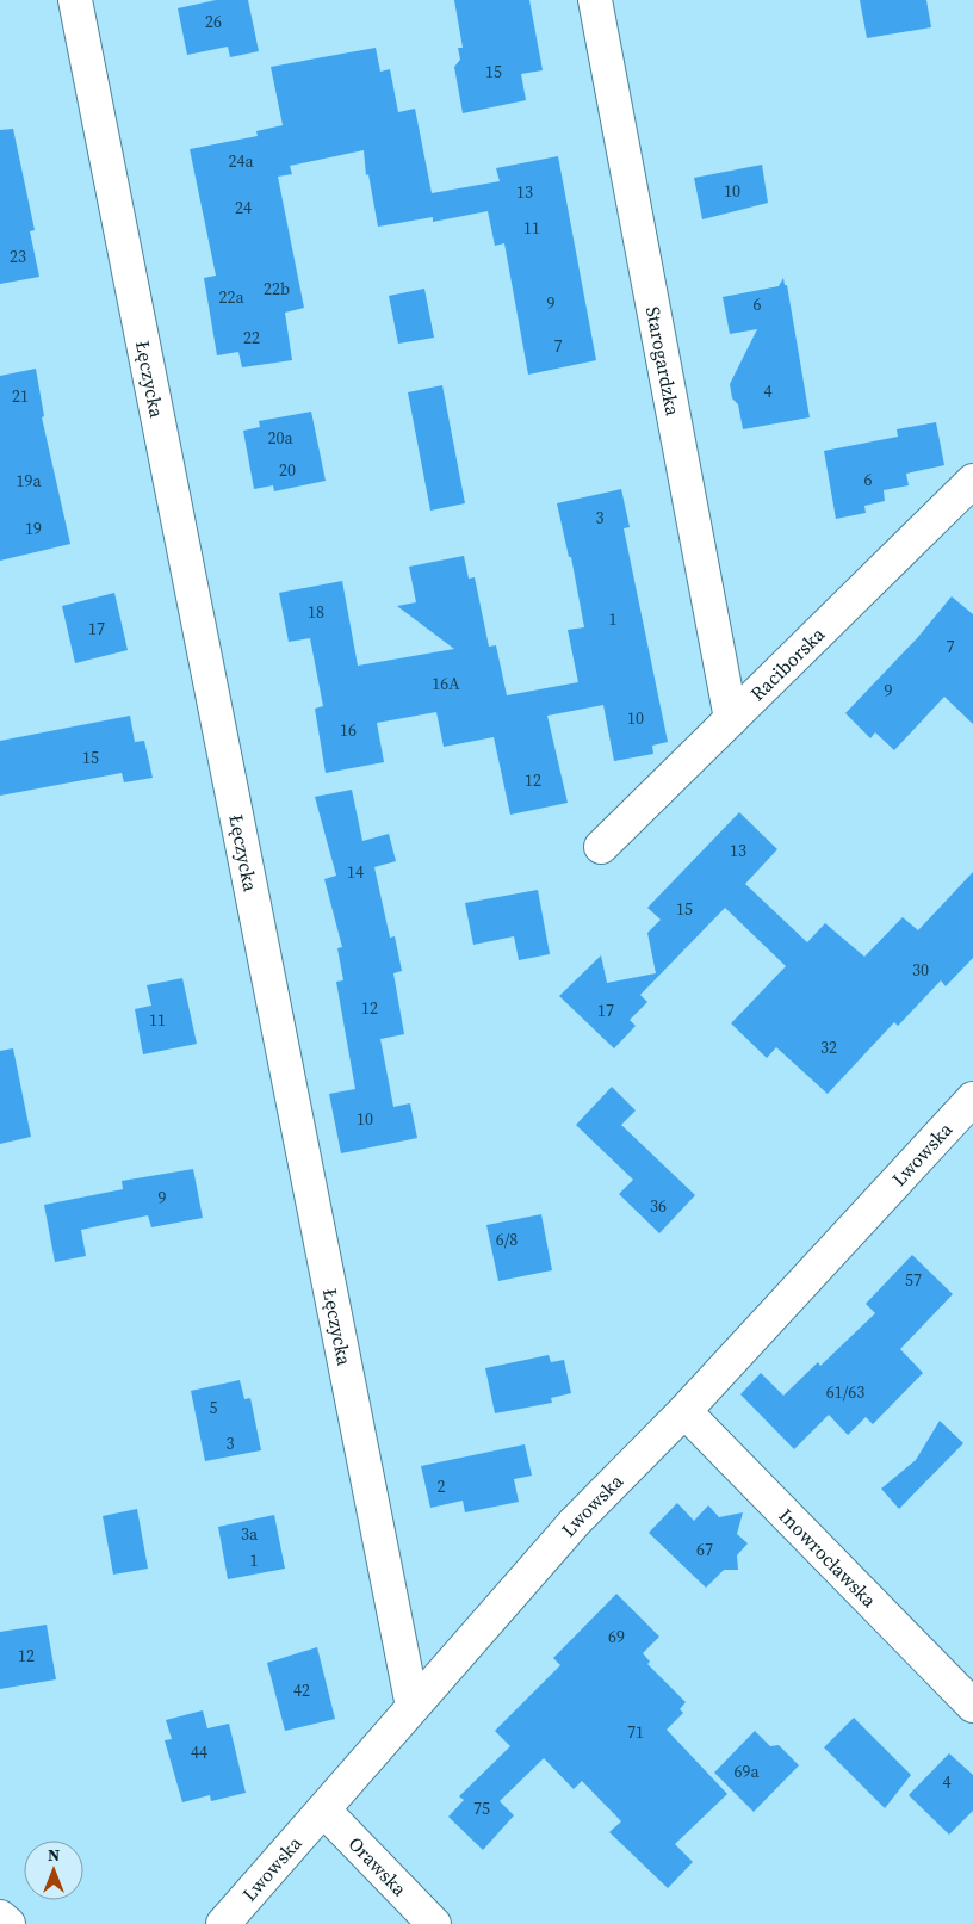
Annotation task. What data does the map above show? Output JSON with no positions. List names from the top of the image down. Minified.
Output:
{"streets":{"street":["Starogardzka","Łęczycka","Raciborska","Lwowska","Inowrocławska","Orawska"]},"crossings":[["Starogardzka","Raciborska"],["Łęczycka","Lwowska"],["Lwowska","Inowrocławska"],["Lwowska","Orawska"]],"house_numbers":["26","15","24a","10","13","24","11","23","22b","22a","9","6","22","7","4","21","20a","20","6","19a","3","19","18","1","17","7","16A","9","10","16","15","12","13","14","15","30","12","17","11","32","10","9","36","6/8","57","61/63","5","3","2","3a","67","1","69","12","42","71","44","69a","4","75"],"north":"top"}
